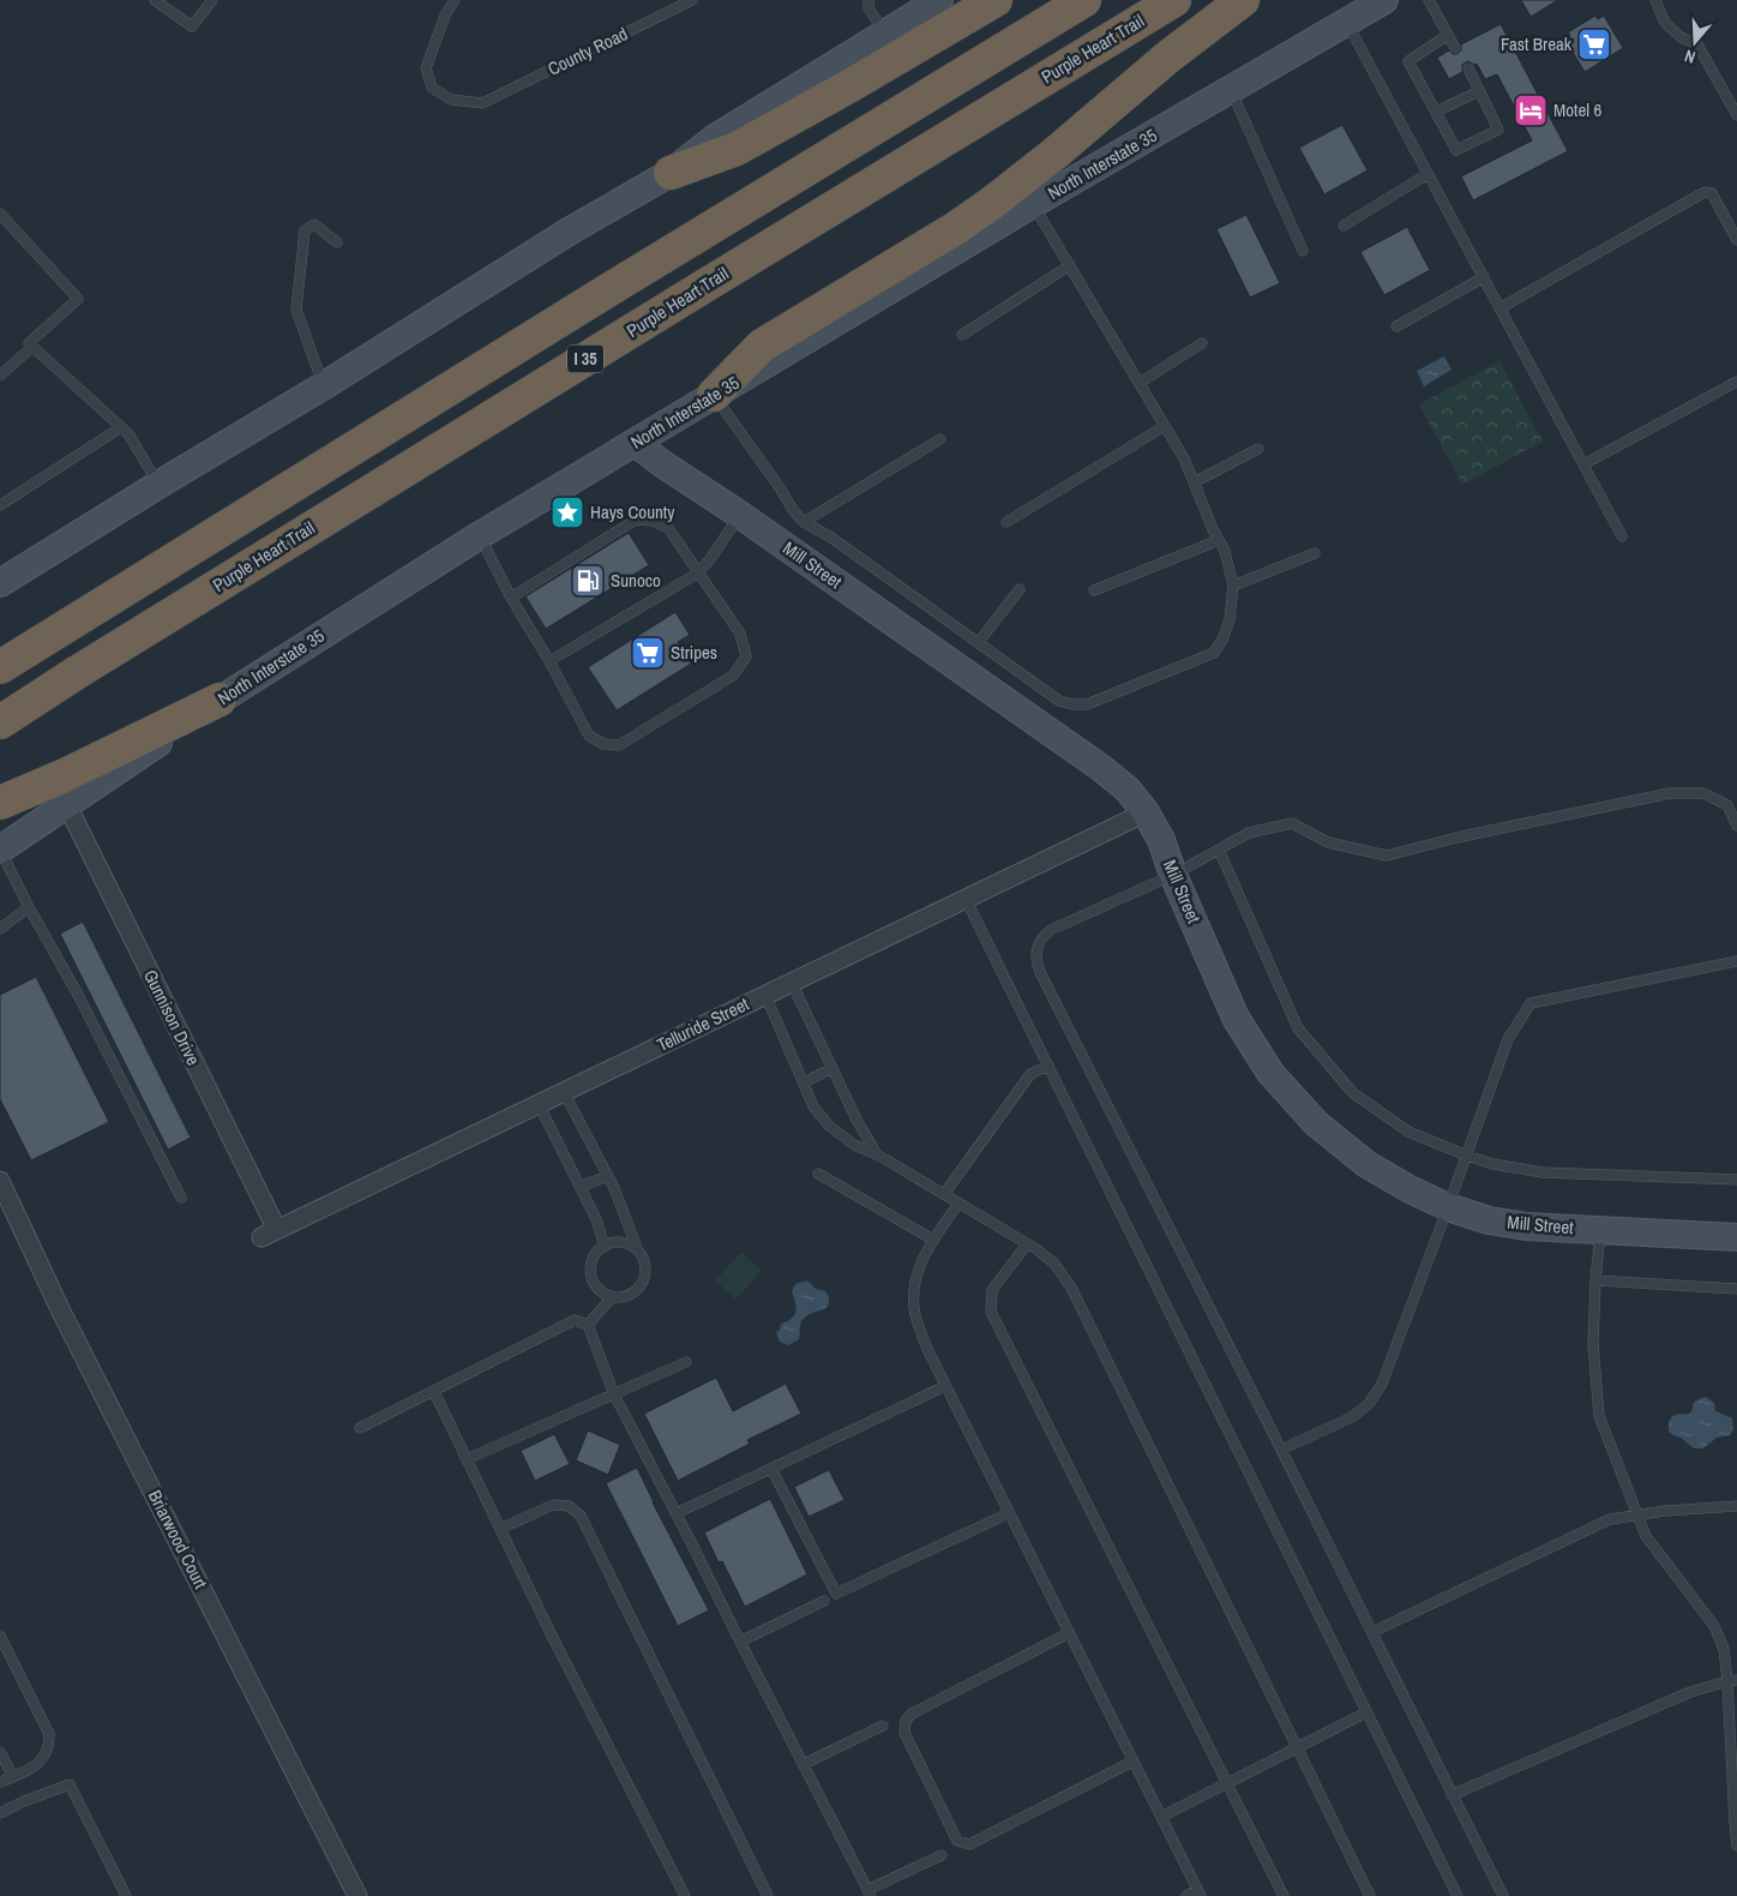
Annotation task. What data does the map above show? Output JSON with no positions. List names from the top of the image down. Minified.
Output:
{"streets":{"highway":["Purple Heart Trail","I 35"],"main road":["North Interstate 35","Mill Street"],"street":["Gunnison Drive","Telluride Street","Briarwood Court"],"lane":["County Road"]},"crossings":[["North Interstate 35","Mill Street"],["North Interstate 35","Gunnison Drive"],["Mill Street","Telluride Street"],["Gunnison Drive","Telluride Street"]],"places":{"supermarket":["Fast Break","Stripes"],"hotel":["Motel 6"],"place":["Hays County"],"fuel station":["Sunoco"]},"north":"bottom"}
